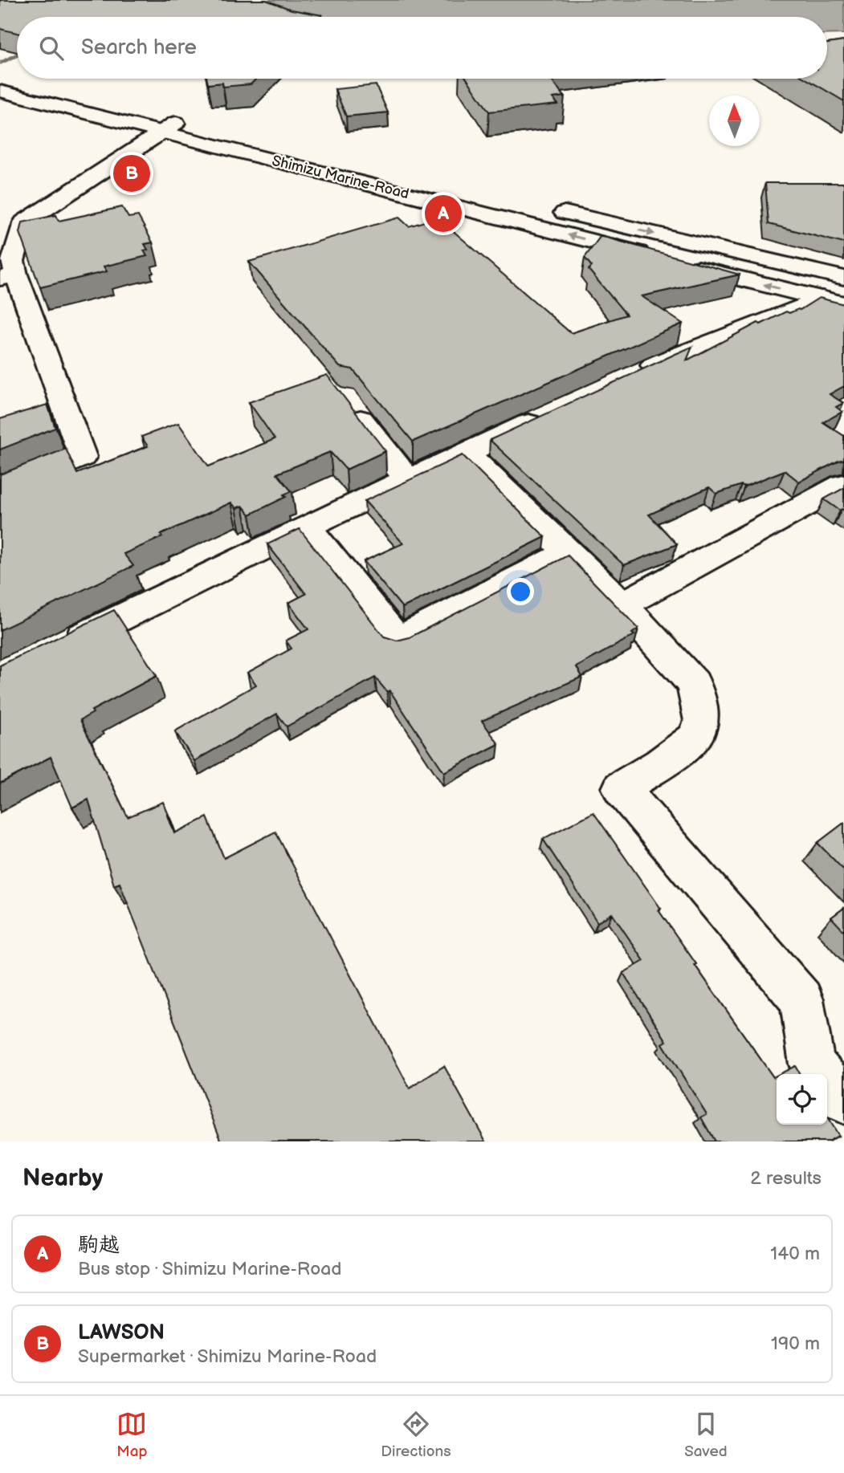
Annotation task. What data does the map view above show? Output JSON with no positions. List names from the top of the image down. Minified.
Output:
{"streets":{"main road":["Shimizu Marine-Road"]},"north":"top","page":{"search":"Search here","pins":["B","A"],"heading":["Nearby","2 results"],"list":[{"mark":"A","name":"駒越","note":"Bus stop · Shimizu Marine-Road","value":"140 m"},{"mark":"B","name":"LAWSON","note":"Supermarket · Shimizu Marine-Road","value":"190 m"}],"nav":["Map","Directions","Saved"]}}
